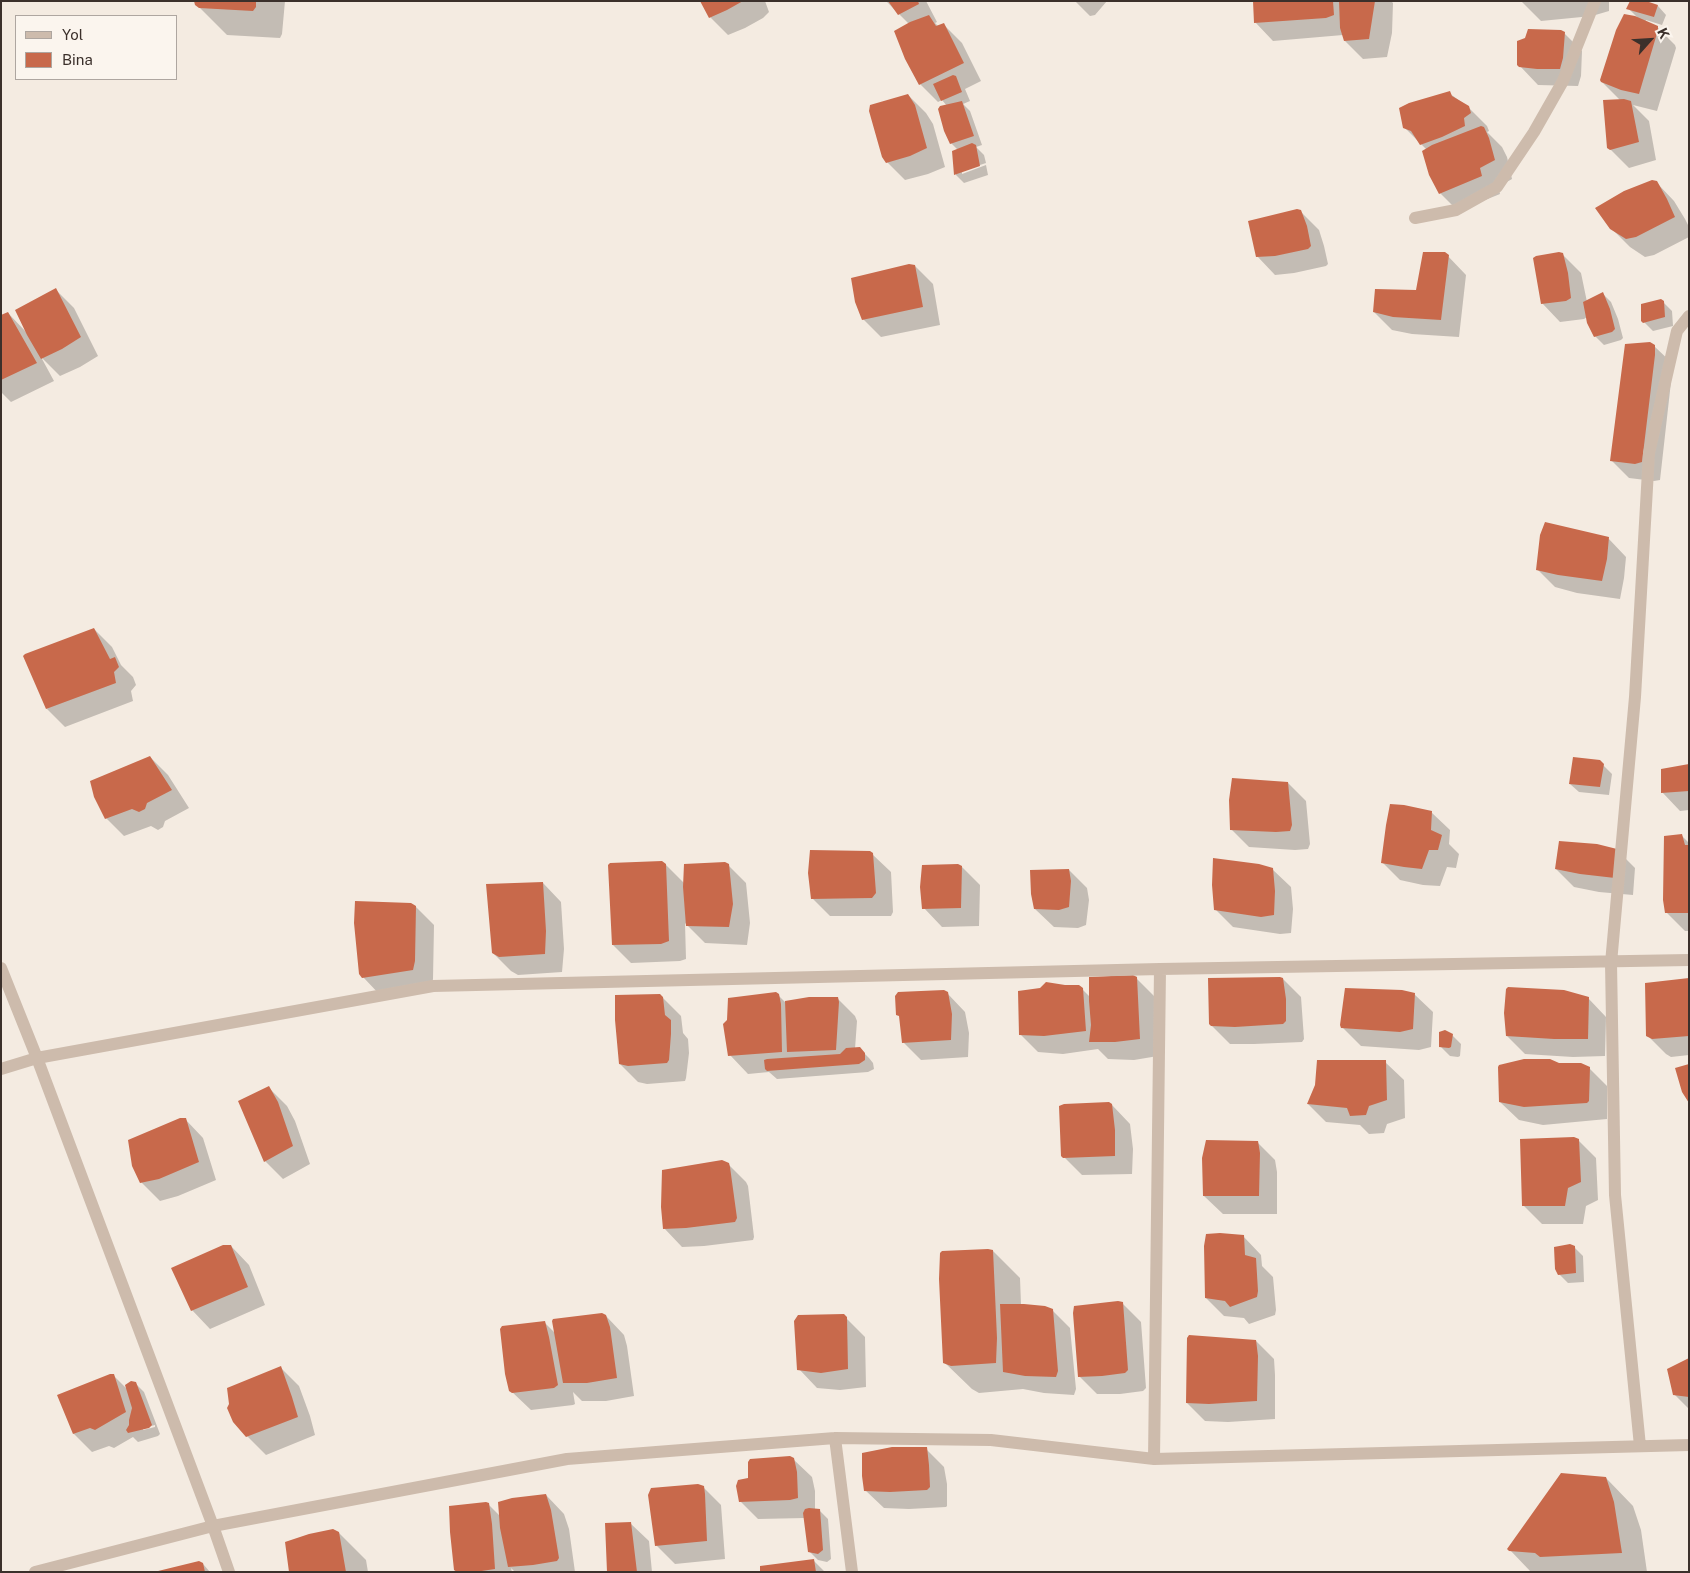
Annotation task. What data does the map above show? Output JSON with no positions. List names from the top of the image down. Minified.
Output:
{"legend":["Yol","Bina"],"north":"top right"}
